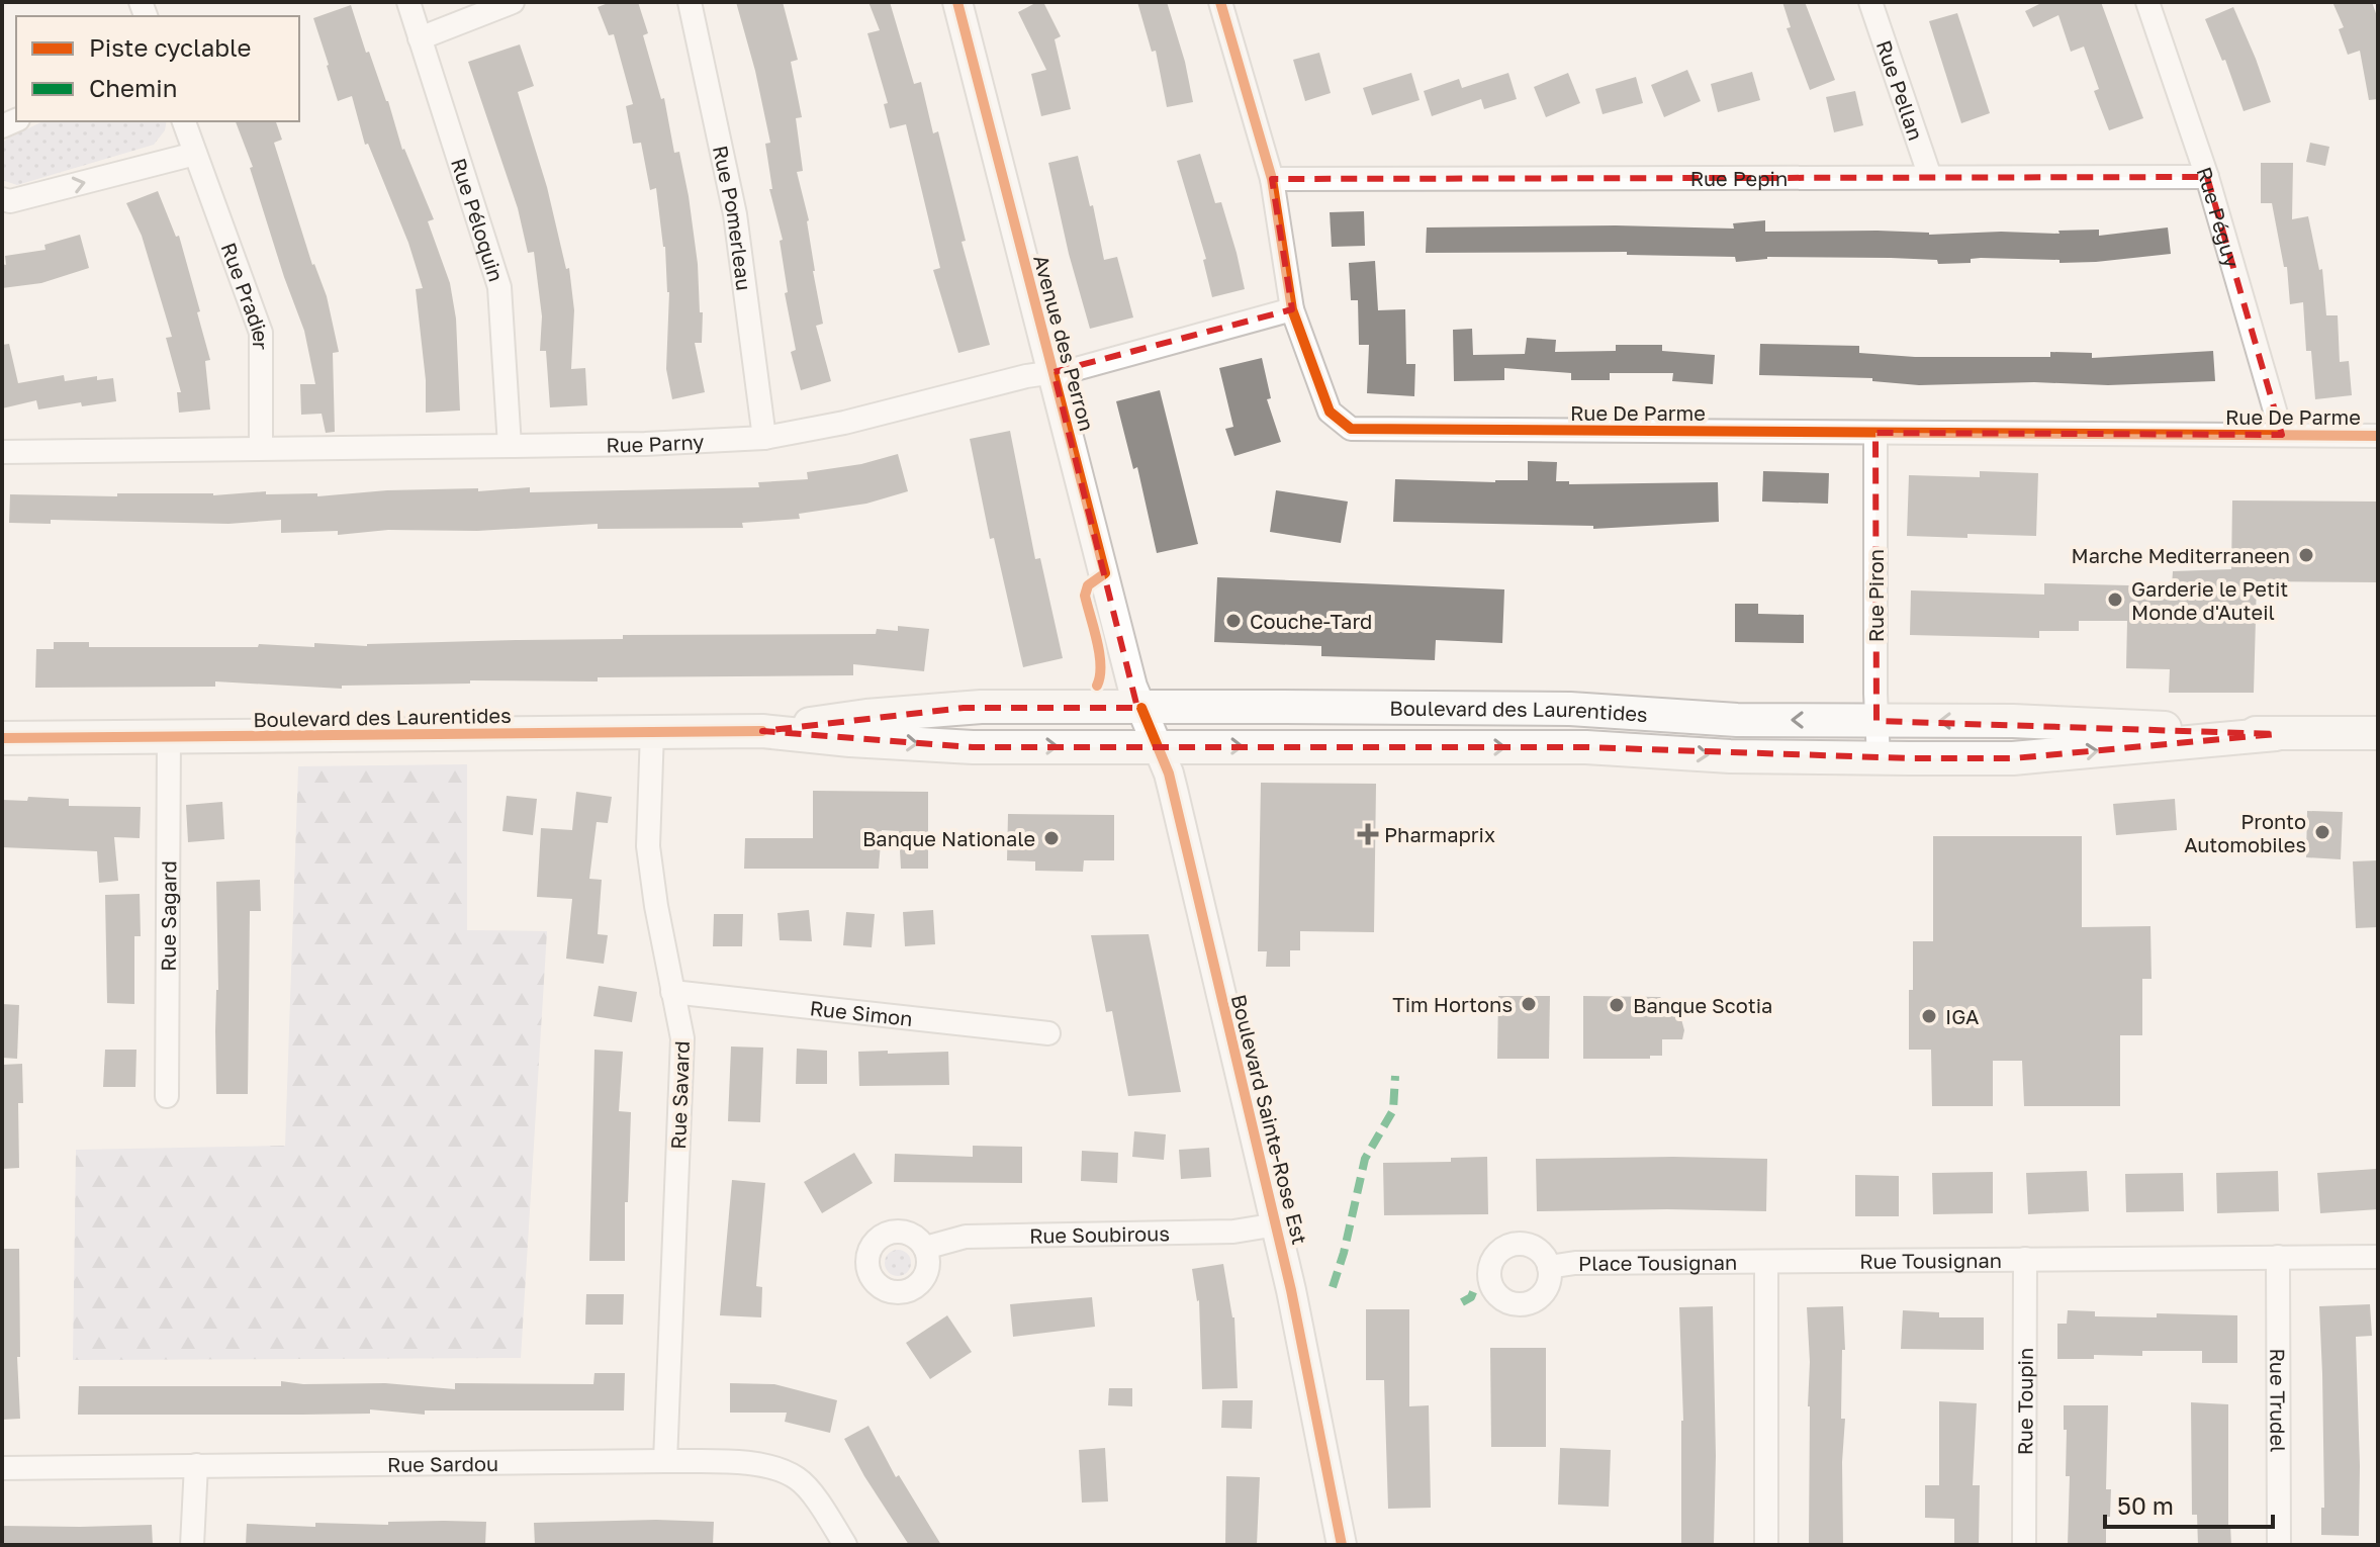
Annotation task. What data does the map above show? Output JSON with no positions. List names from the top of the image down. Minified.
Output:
{"streets":{"main road":["Boulevard des Laurentides"],"street":["Rue Pellan","Rue Pepin","Rue Péguy","Rue Pomerleau","Rue Péloquin","Rue Pradier","Avenue des Perron","Rue De Parme","Rue Parny","Rue Piron","Rue Sagard","Rue Simon","Rue Savard","Boulevard Sainte-Rose Est","Rue Soubirous","Rue Tousignan","Place Tousignan","Rue Trudel","Rue Toupin","Rue Sardou"]},"crossings":[["Rue Pellan","Rue Pepin"],["Rue Pepin","Rue Péguy"],["Rue Pepin","Rue De Parme"],["Rue Péguy","Rue De Parme"],["Rue Pomerleau","Rue Parny"],["Rue Péloquin","Rue Parny"],["Rue Pradier","Rue Parny"],["Avenue des Perron","Rue Parny"],["Avenue des Perron","Boulevard des Laurentides"],["Avenue des Perron","Boulevard Sainte-Rose Est"],["Rue De Parme","Rue Parny"],["Rue De Parme","Rue Piron"],["Rue Piron","Boulevard des Laurentides"],["Boulevard des Laurentides","Rue Sagard"],["Boulevard des Laurentides","Rue Savard"],["Boulevard des Laurentides","Boulevard Sainte-Rose Est"],["Rue Simon","Rue Savard"],["Rue Savard","Rue Sardou"],["Boulevard Sainte-Rose Est","Rue Soubirous"],["Rue Tousignan","Place Tousignan"],["Rue Tousignan","Rue Trudel"],["Rue Tousignan","Rue Toupin"]],"places":{"other":["Marche Mediterraneen","Garderie le Petit Monde d'Auteil","Couche-Tard","Pronto Automobiles","Banque Nationale","Tim Hortons","Banque Scotia","IGA"],"health":["Pharmaprix"]},"legend":["Piste cyclable","Chemin"],"scale_bar":"50 m"}
